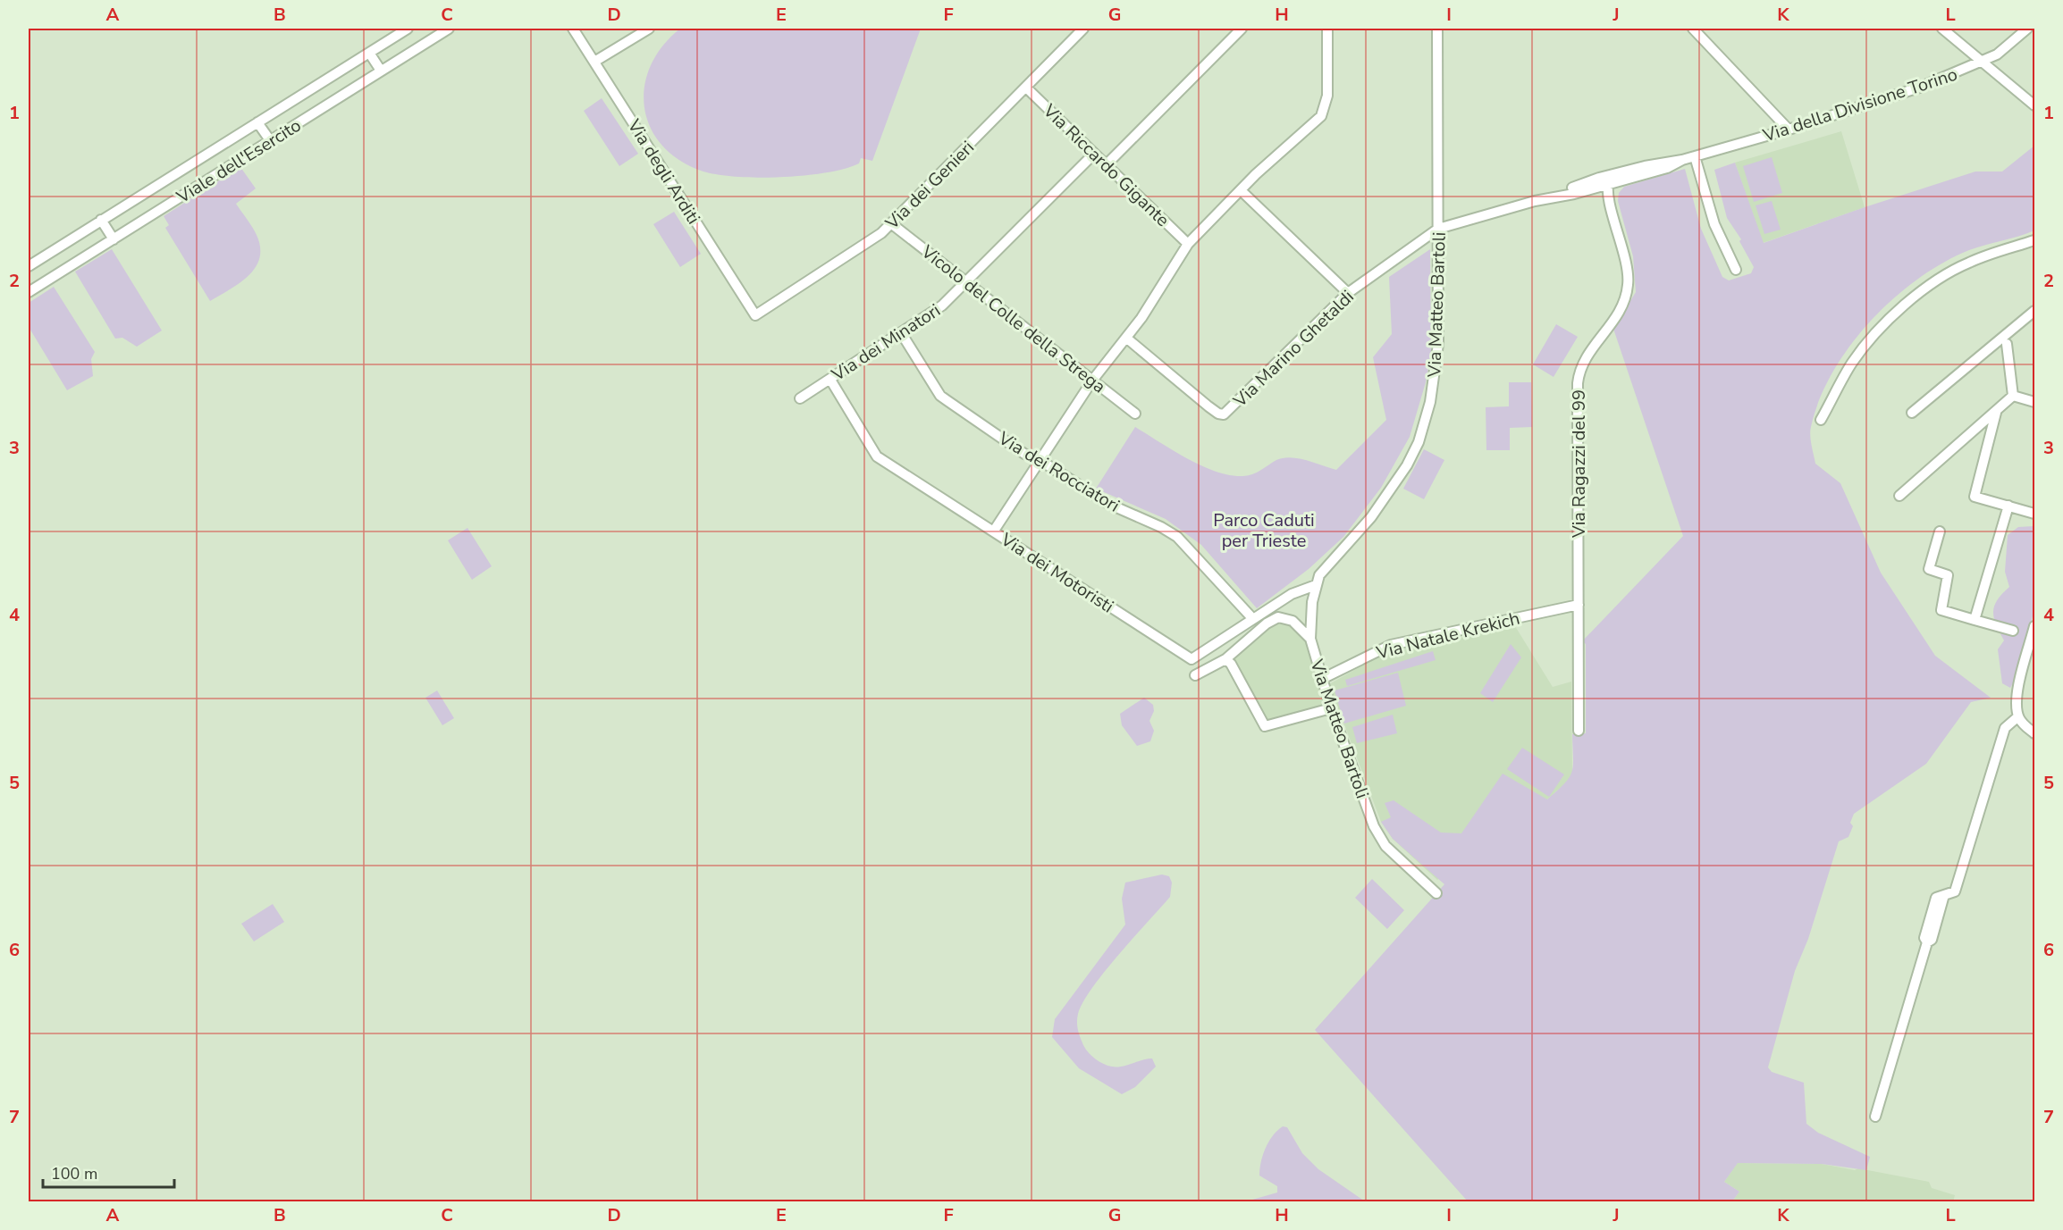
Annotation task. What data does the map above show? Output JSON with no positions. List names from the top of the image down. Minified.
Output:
{"streets":{"street":["Via della Divisione Torino","Viale dell'Esercito","Via Riccardo Gigante","Via degli Arditi","Via dei Genieri","Via Matteo Bartoli","Vicolo del Colle della Strega","Via dei Minatori","Via Marino Ghetaldi","Via Ragazzi del 99","Via dei Rocciatori","Via dei Motoristi","Via Natale Krekich"]},"crossings":[["Via della Divisione Torino","Via Matteo Bartoli"],["Via della Divisione Torino","Via Marino Ghetaldi"],["Via della Divisione Torino","Via Ragazzi del 99"],["Via Riccardo Gigante","Via dei Genieri"],["Via Riccardo Gigante","Via dei Minatori"],["Via degli Arditi","Via dei Genieri"],["Via dei Genieri","Vicolo del Colle della Strega"],["Via Matteo Bartoli","Via Marino Ghetaldi"],["Via Matteo Bartoli","Via dei Motoristi"],["Via Matteo Bartoli","Via Natale Krekich"],["Vicolo del Colle della Strega","Via dei Minatori"],["Via dei Minatori","Via dei Rocciatori"],["Via dei Minatori","Via dei Motoristi"],["Via Ragazzi del 99","Via Natale Krekich"],["Via dei Rocciatori","Via dei Motoristi"]],"parks":["Parco Caduti per Trieste"],"scale_bar":"100 m","grid":{"columns":["A","B","C","D","E","F","G","H","I","J","K","L"],"rows":["1","2","3","4","5","6","7"]}}
